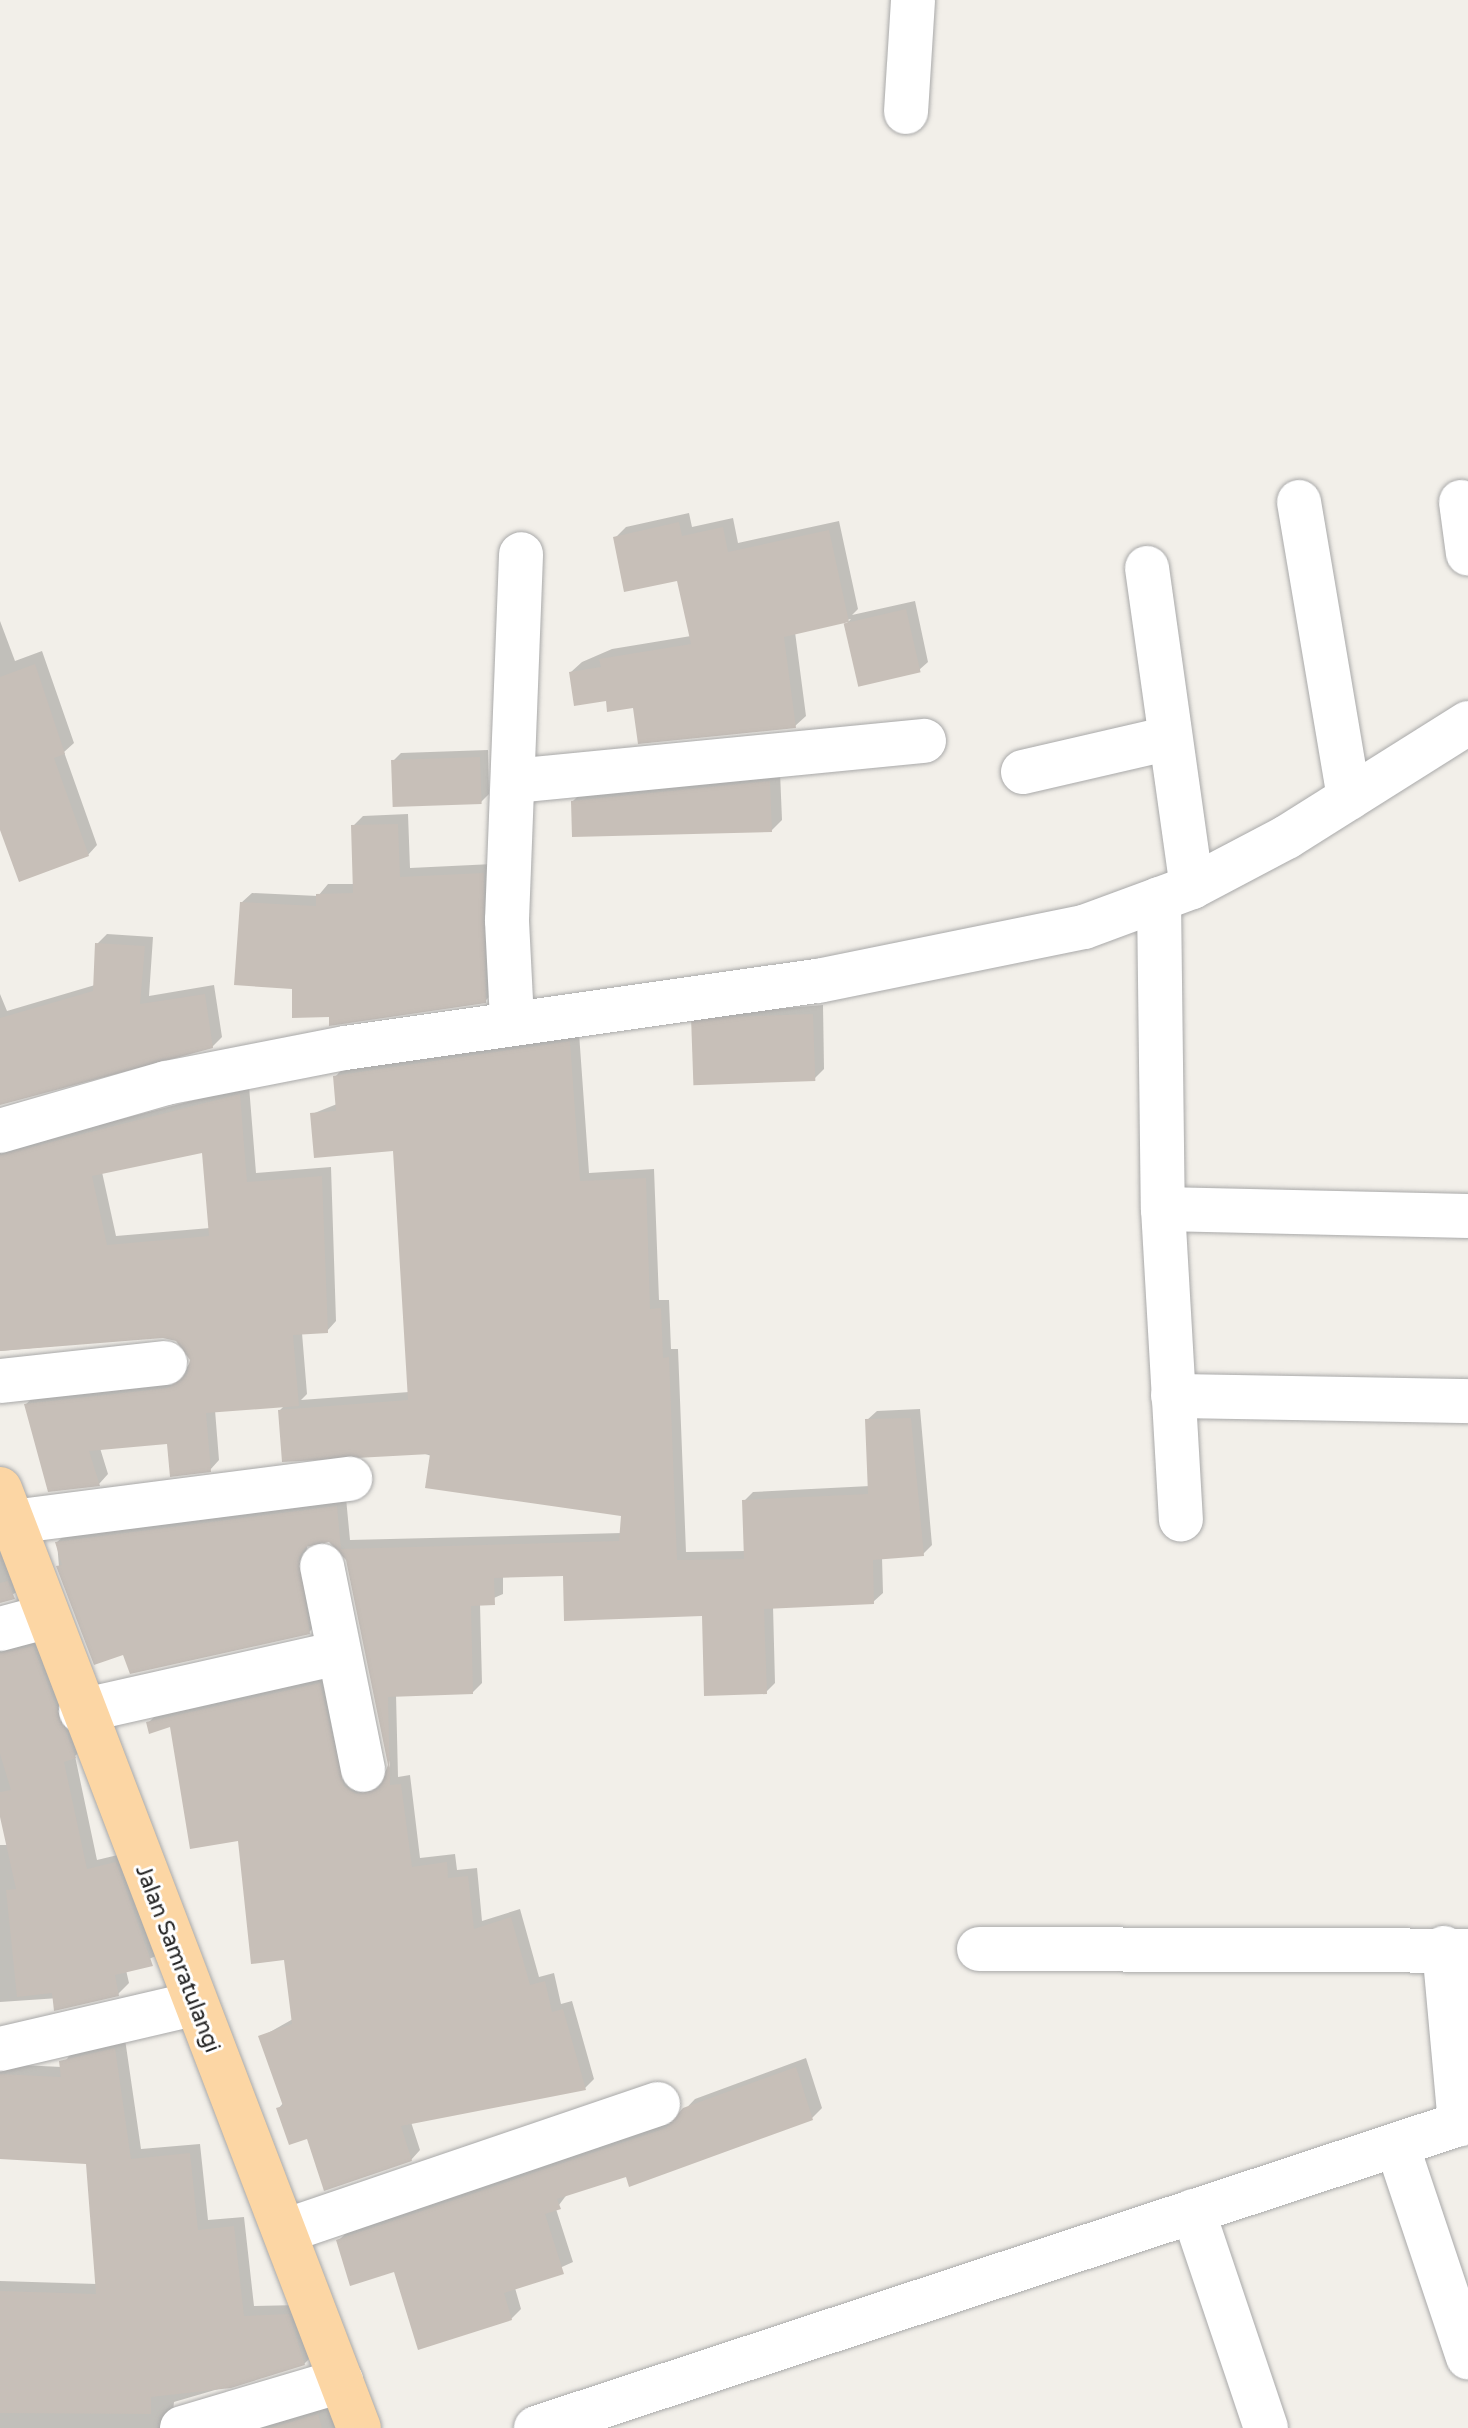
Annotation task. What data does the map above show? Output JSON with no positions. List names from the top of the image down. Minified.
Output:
{"streets":{"main road":["Jalan Samratulangi"]}}
